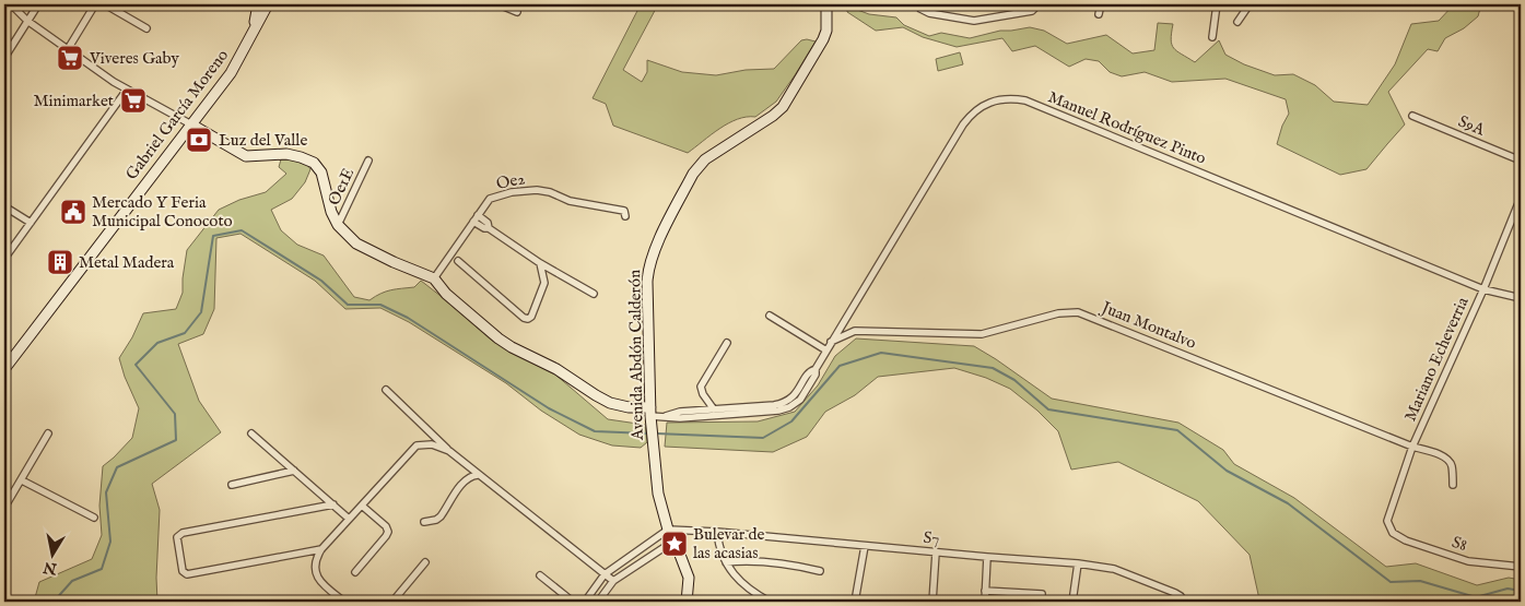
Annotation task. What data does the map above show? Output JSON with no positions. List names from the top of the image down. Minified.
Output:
{"streets":{"street":["Gabriel García Moreno","S9A","Manuel Rodríguez Pinto","Oe2","Oe1E","Juan Montalvo","Avenida Abdón Calderón","Mariano Echeverria","S7","S8"]},"crossings":[["Manuel Rodríguez Pinto","Juan Montalvo"],["Manuel Rodríguez Pinto","Mariano Echeverria"],["Juan Montalvo","Mariano Echeverria"],["Avenida Abdón Calderón","S7"],["Mariano Echeverria","S8"]],"places":{"supermarket":["Viveres Gaby","Minimarket"],"bank":["Luz del Valle"],"public building":["Mercado Y Feria Municipal Conocoto"],"building":["Metal Madera"],"place":["Bulevar de las acasias"]},"north":"bottom"}
